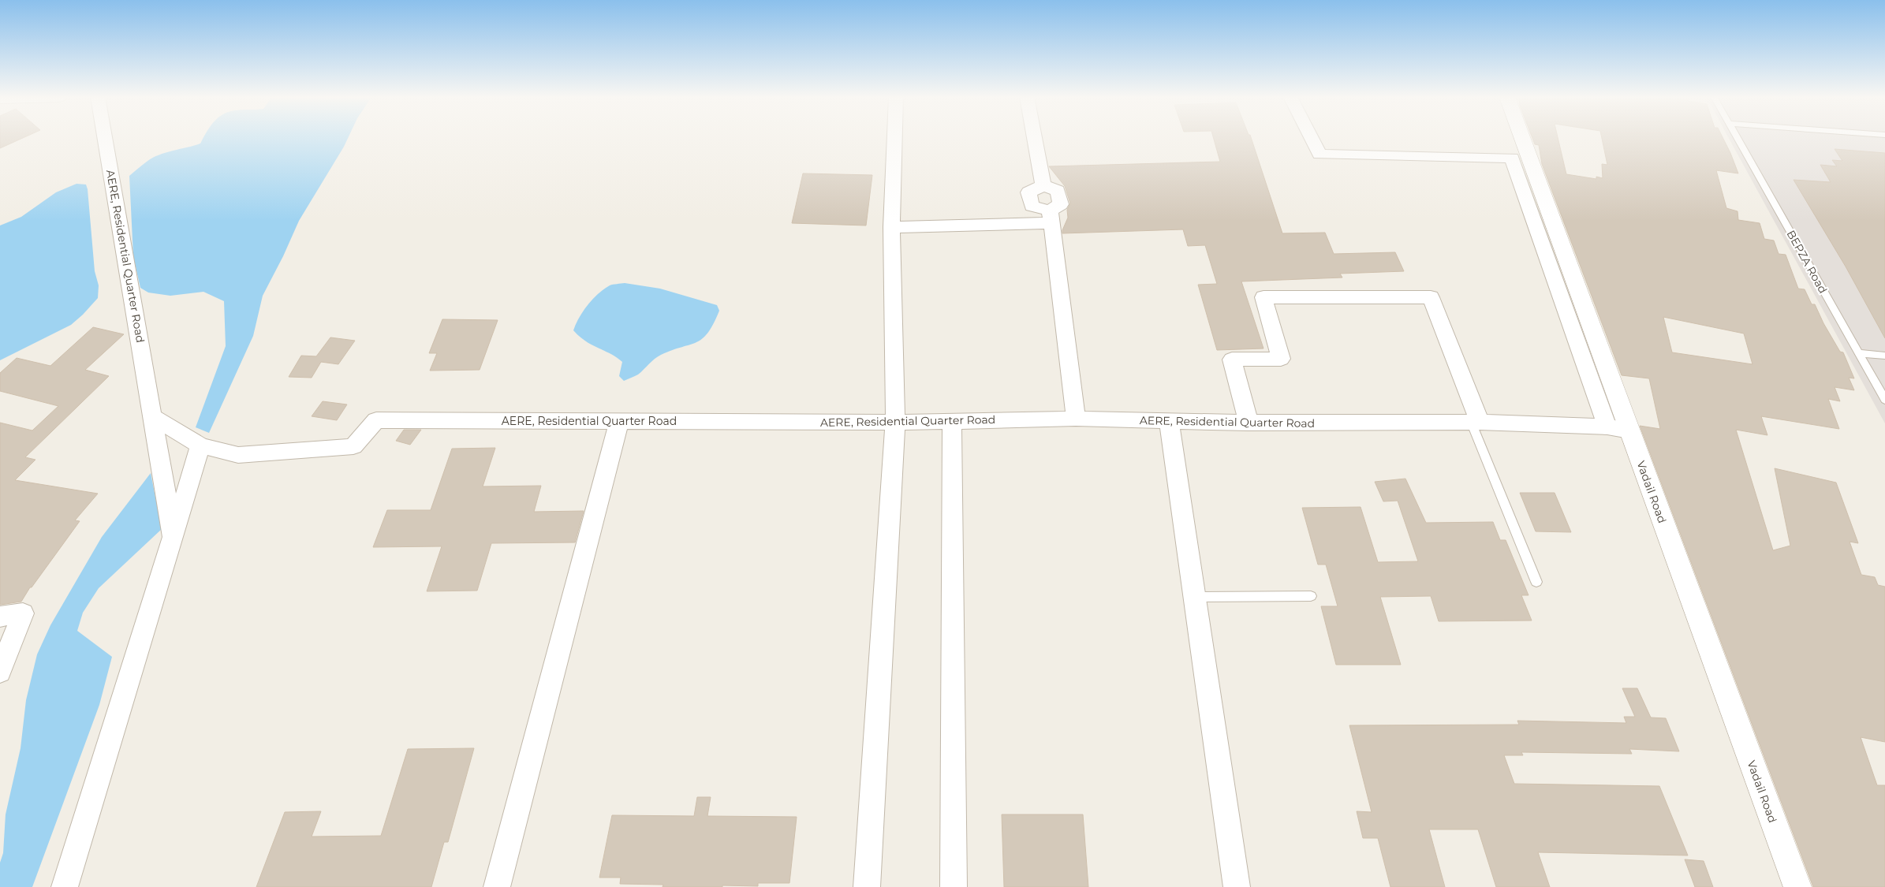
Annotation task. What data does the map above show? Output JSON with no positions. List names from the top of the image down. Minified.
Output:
{"streets":{"street":["AERE, Residential Quarter Road","Vadail Road"],"lane":["BEPZA Road"]},"crossings":[["AERE, Residential Quarter Road","Vadail Road"]]}
